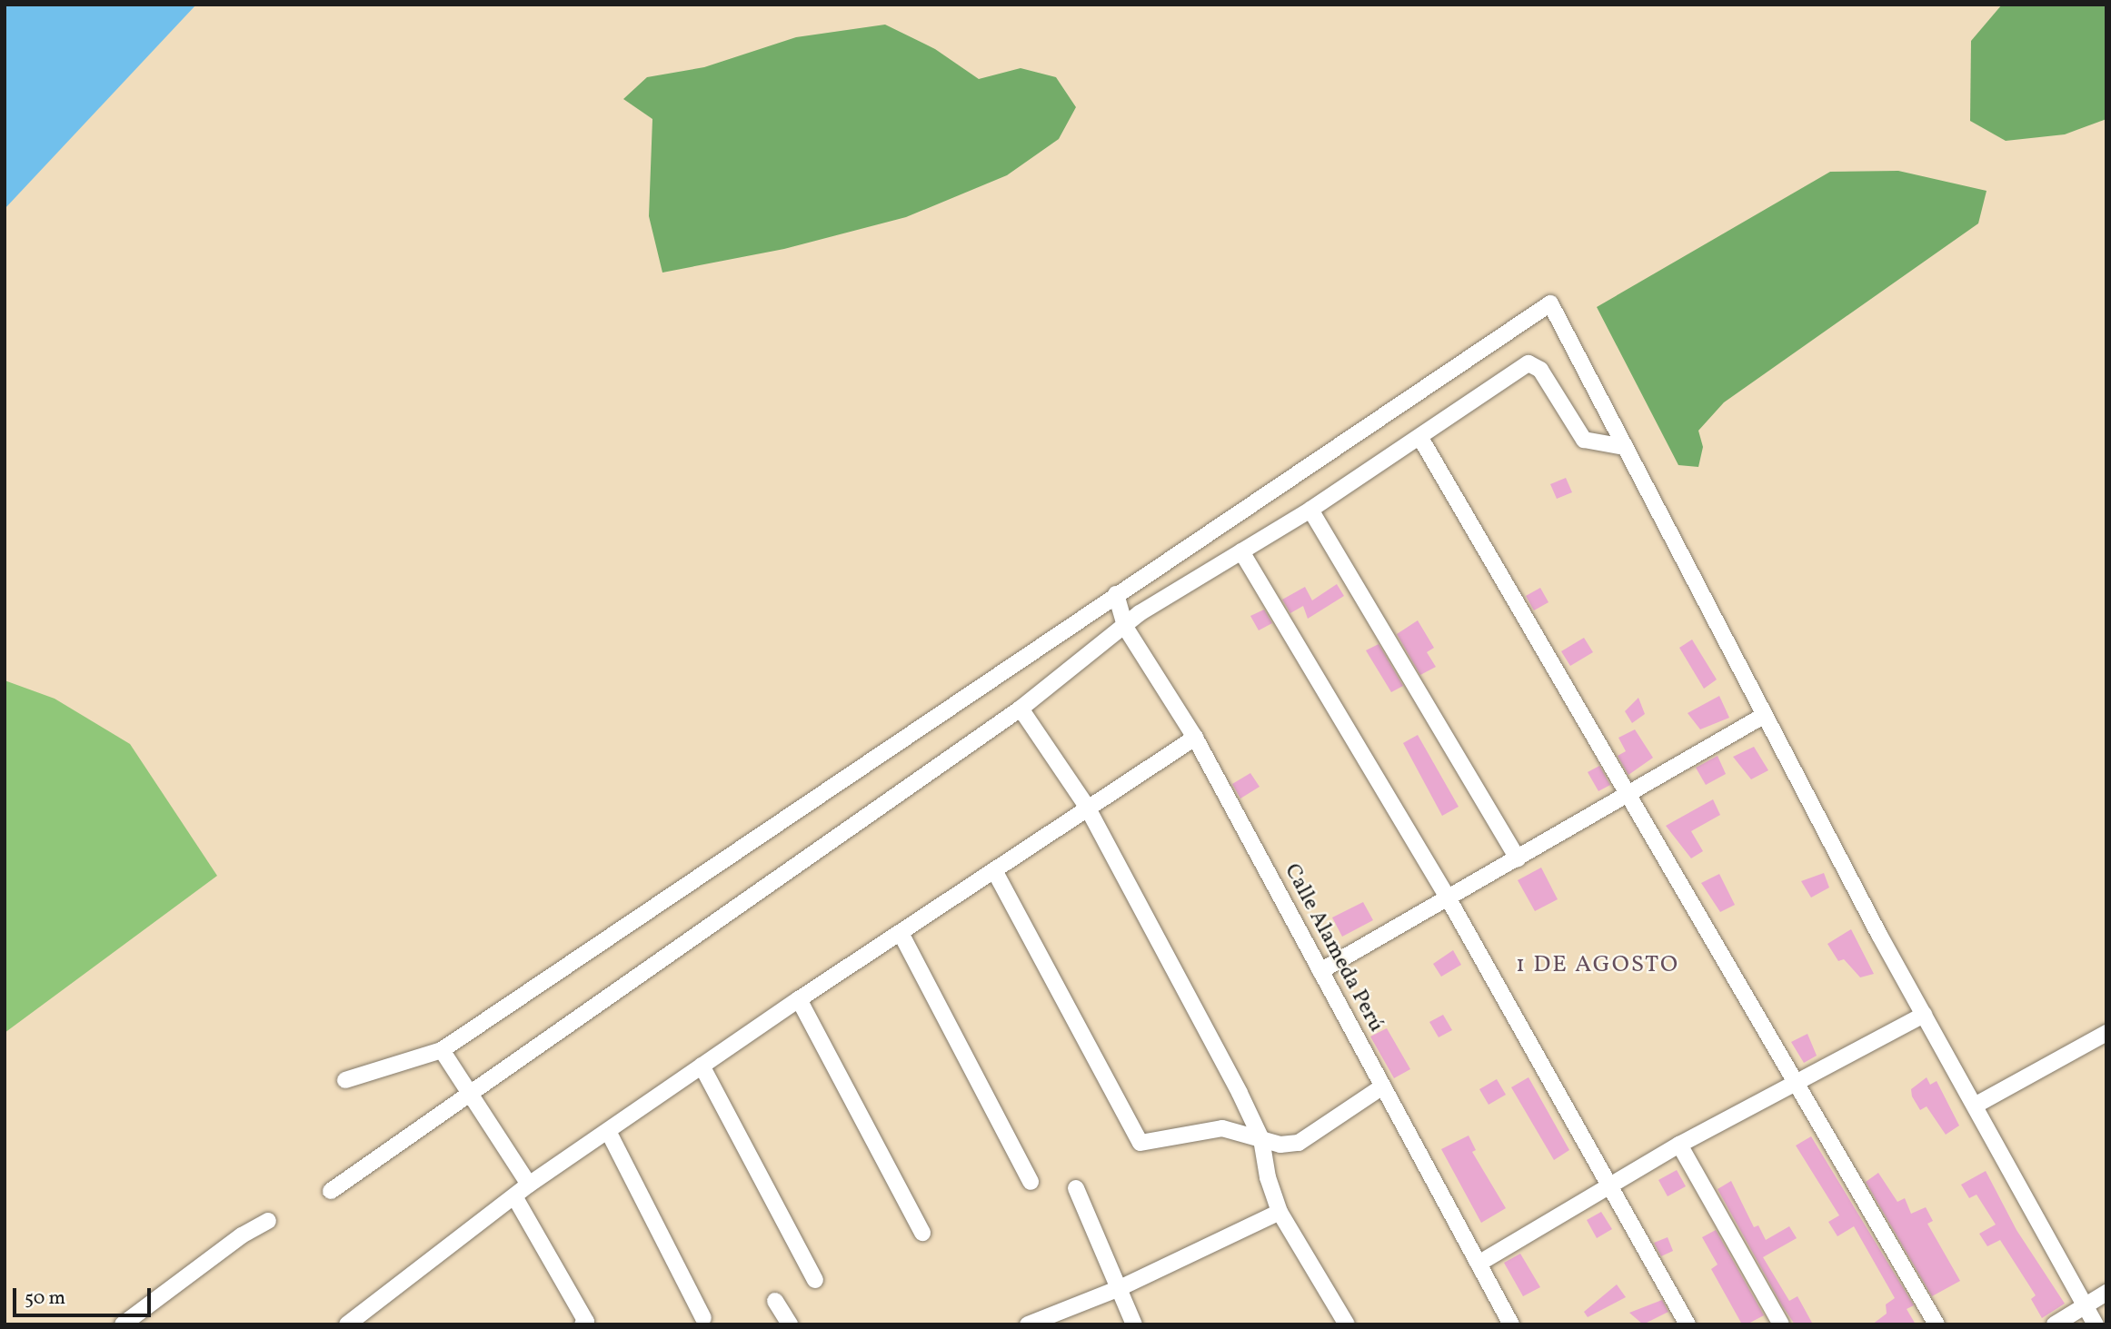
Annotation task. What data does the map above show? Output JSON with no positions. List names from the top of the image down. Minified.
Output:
{"streets":{"street":["Calle Alameda Perú"]},"districts":["1 DE AGOSTO"],"scale_bar":"50 m"}
